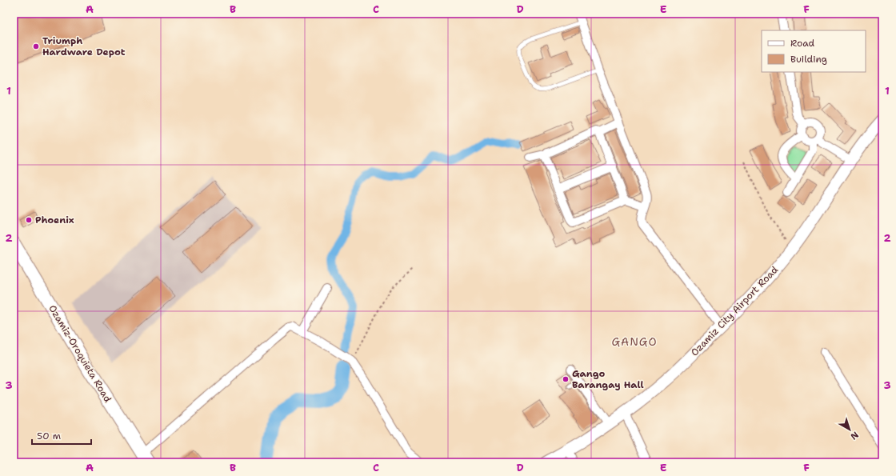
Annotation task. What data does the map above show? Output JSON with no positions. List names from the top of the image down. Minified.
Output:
{"streets":{"main road":["Ozamiz City Airport Road","Ozamiz-Oroquieta Road"]},"districts":["GANGO"],"places":["Triumph Hardware Depot","Phoenix","Gango Barangay Hall"],"legend":["Road","Building"],"scale_bar":"50 m","north":"bottom right","grid":{"columns":["A","B","C","D","E","F"],"rows":["1","2","3"]}}
